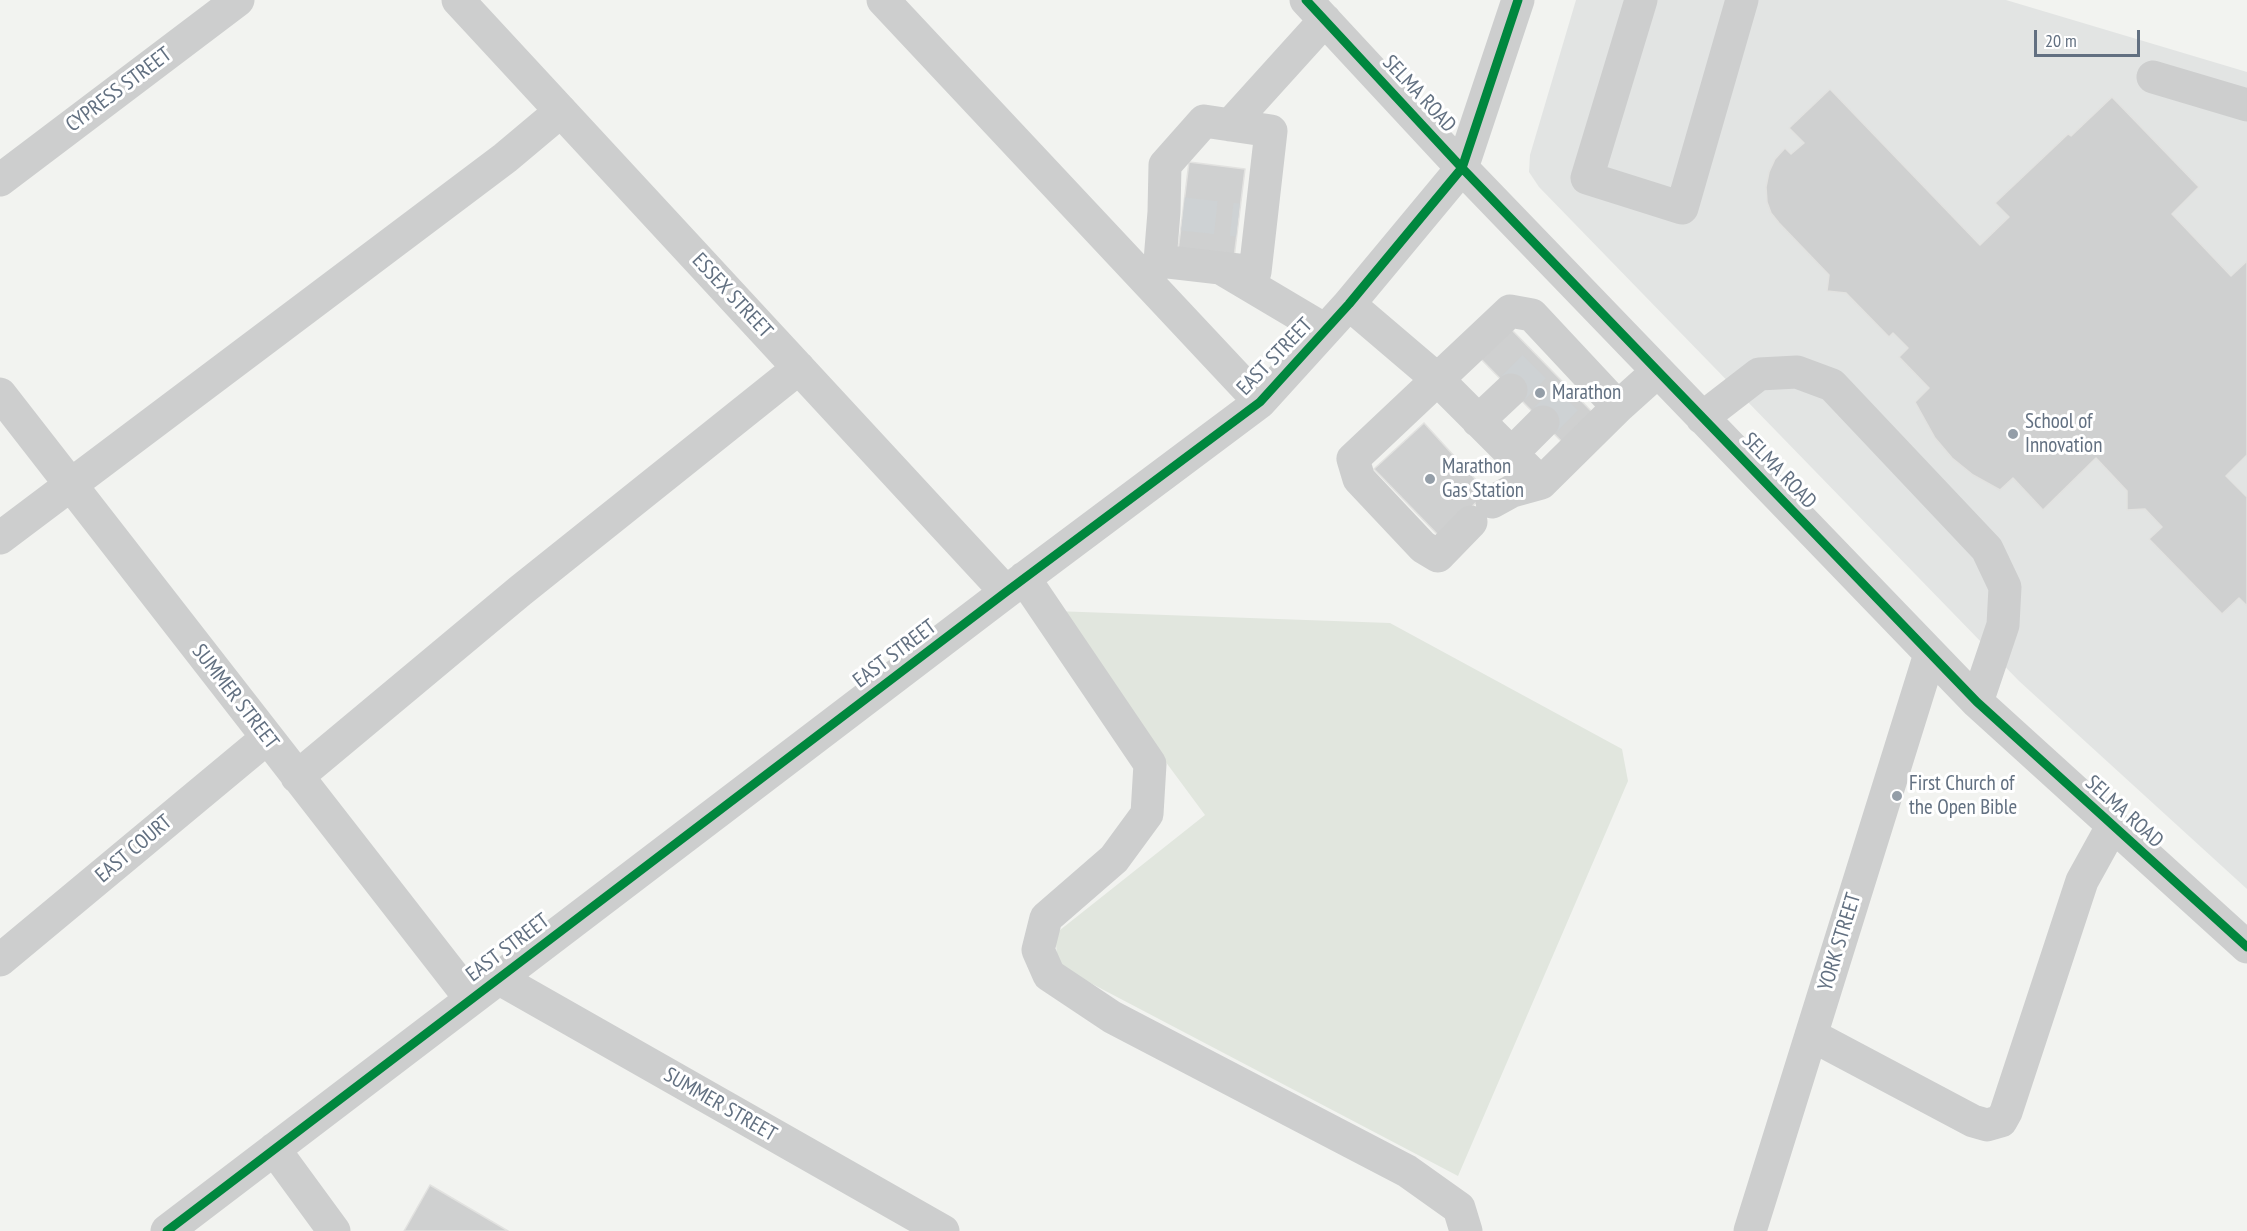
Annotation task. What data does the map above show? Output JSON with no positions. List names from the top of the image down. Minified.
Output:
{"streets":{"street":["CYPRESS STREET","SELMA ROAD","ESSEX STREET","EAST STREET","SUMMER STREET","EAST COURT","YORK STREET"]},"crossings":[["SELMA ROAD","EAST STREET"],["SELMA ROAD","YORK STREET"],["ESSEX STREET","EAST STREET"],["EAST STREET","SUMMER STREET"],["SUMMER STREET","EAST COURT"]],"places":["Marathon","School of Innovation","Marathon Gas Station","First Church of the Open Bible"],"scale_bar":"20 m"}
